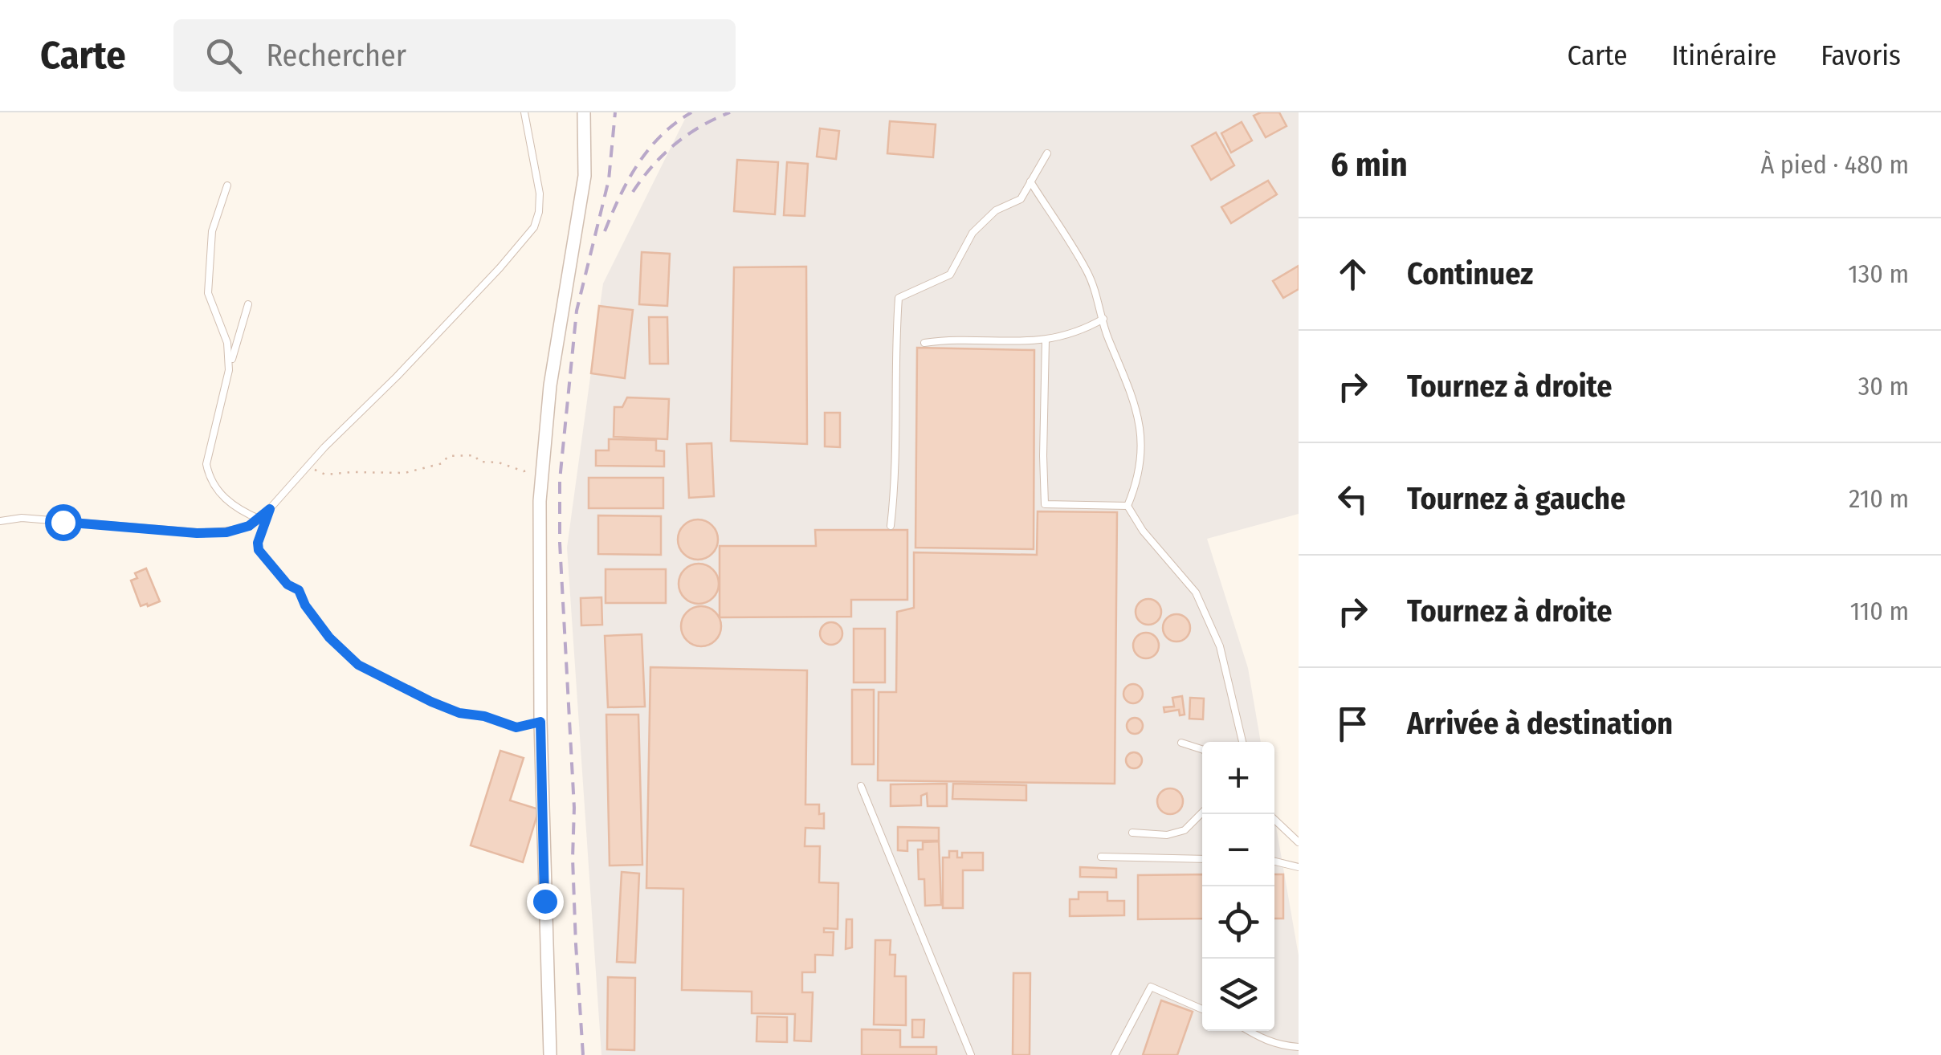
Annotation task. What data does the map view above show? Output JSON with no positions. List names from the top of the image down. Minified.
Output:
{"page":{"header":"Carte","search":"Rechercher","nav":["Carte","Itinéraire","Favoris"],"heading":["6 min","À pied · 480 m"],"list":[["Continuez","130 m"],["Tournez à droite","30 m"],["Tournez à gauche","210 m"],["Tournez à droite","110 m"],"Arrivée à destination"],"map_buttons":["+","−"]}}
